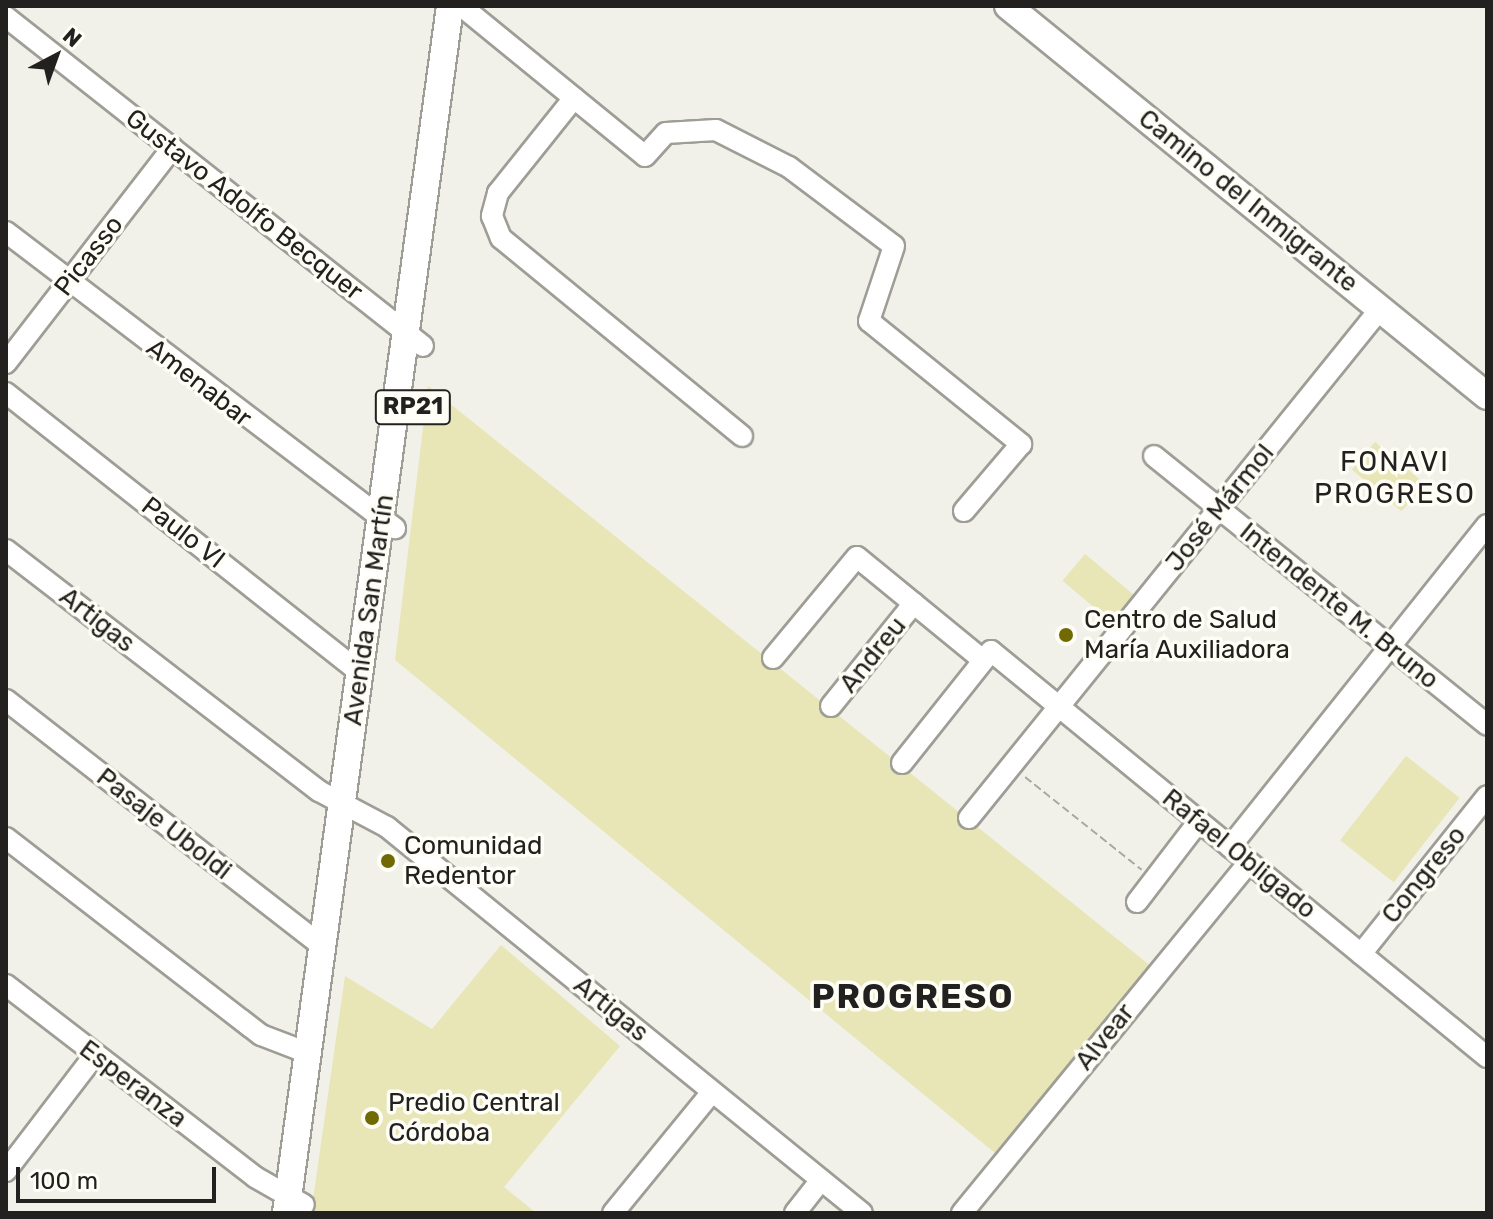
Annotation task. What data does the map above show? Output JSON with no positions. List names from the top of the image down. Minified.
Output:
{"streets":{"main road":["Camino del Inmigrante","RP21","Avenida San Martín"],"street":["Gustavo Adolfo Becquer","Picasso","Amenabar","José Mármol","Paulo VI","Intendente M. Bruno","Artigas","Andreu","Pasaje Uboldi","Rafael Obligado","Congreso","Alvear","Esperanza"]},"crossings":[["Camino del Inmigrante","José Mármol"],["Gustavo Adolfo Becquer","Picasso"],["Gustavo Adolfo Becquer","Avenida San Martín"],["Picasso","Amenabar"],["Amenabar","Avenida San Martín"],["José Mármol","Intendente M. Bruno"],["José Mármol","Rafael Obligado"],["Paulo VI","Avenida San Martín"],["Avenida San Martín","Artigas"],["Avenida San Martín","Pasaje Uboldi"],["Avenida San Martín","Esperanza"],["Andreu","Rafael Obligado"],["Rafael Obligado","Congreso"],["Rafael Obligado","Alvear"]],"districts":["FONAVI PROGRESO","PROGRESO"],"places":["Centro de Salud María Auxiliadora","Comunidad Redentor","Predio Central Córdoba"],"scale_bar":"100 m","north":"top right"}
